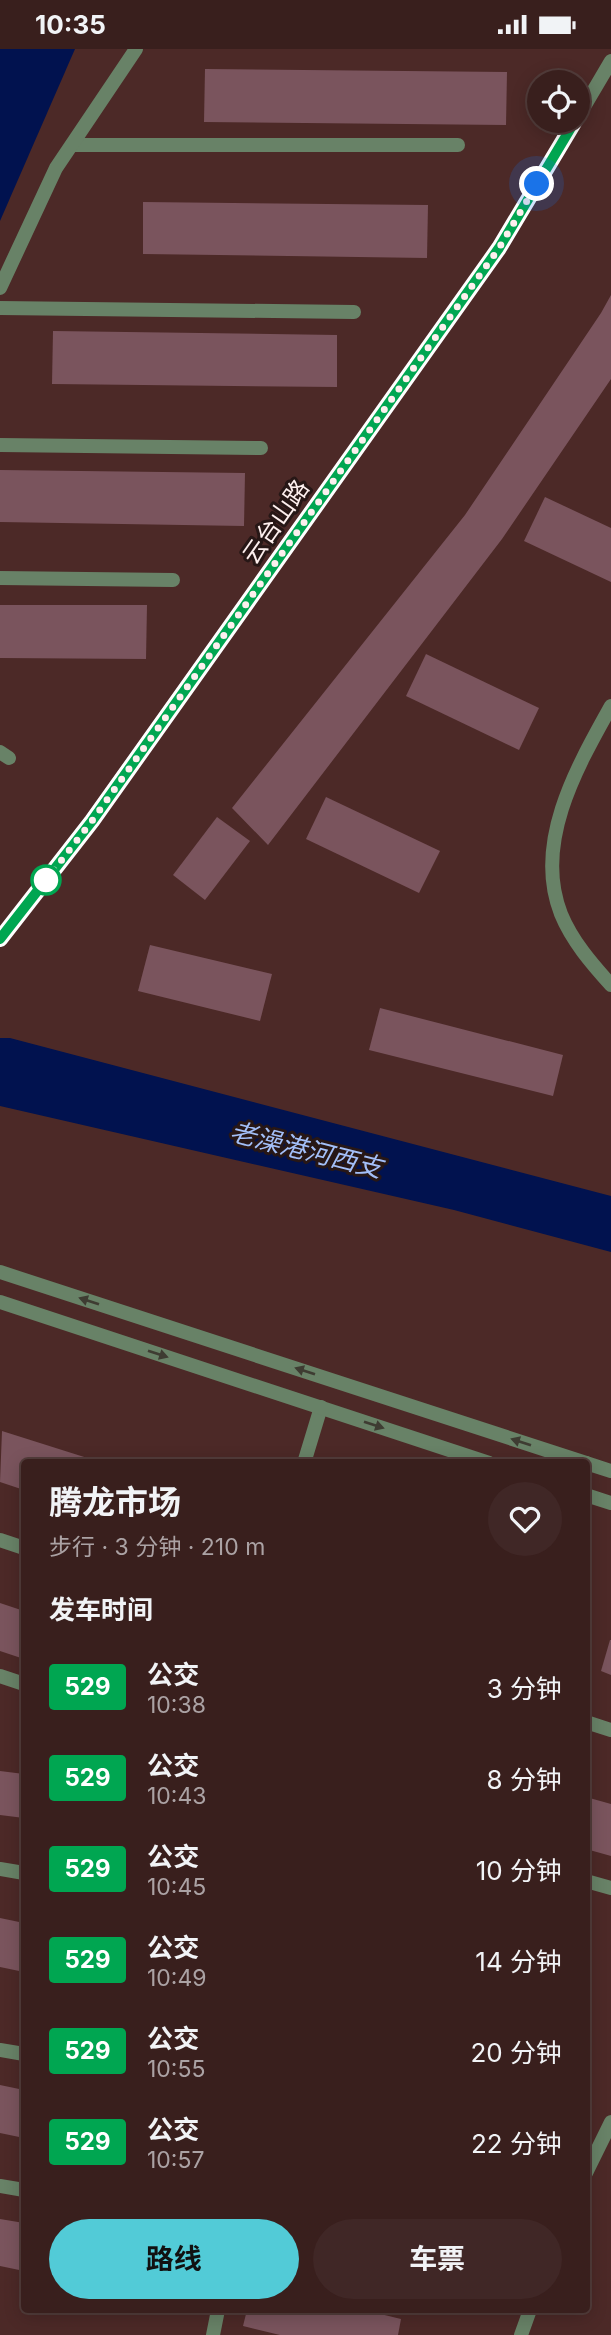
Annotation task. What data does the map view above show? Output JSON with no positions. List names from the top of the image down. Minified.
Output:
{"streets":{"street":["云台山路"]},"water":["老澡港河西支"],"lines":["bus line 529"],"page":{"status":"10:35","heading":[["腾龙市场","步行 · 3 分钟 · 210 m"],"发车时间"],"list":[{"mark":"529","name":"公交","note":"10:38","value":"3 分钟"},{"mark":"529","name":"公交","note":"10:43","value":"8 分钟"},{"mark":"529","name":"公交","note":"10:45","value":"10 分钟"},{"mark":"529","name":"公交","note":"10:49","value":"14 分钟"},{"mark":"529","name":"公交","note":"10:55","value":"20 分钟"},{"mark":"529","name":"公交","note":"10:57","value":"22 分钟"}],"buttons":["路线","车票"]}}
